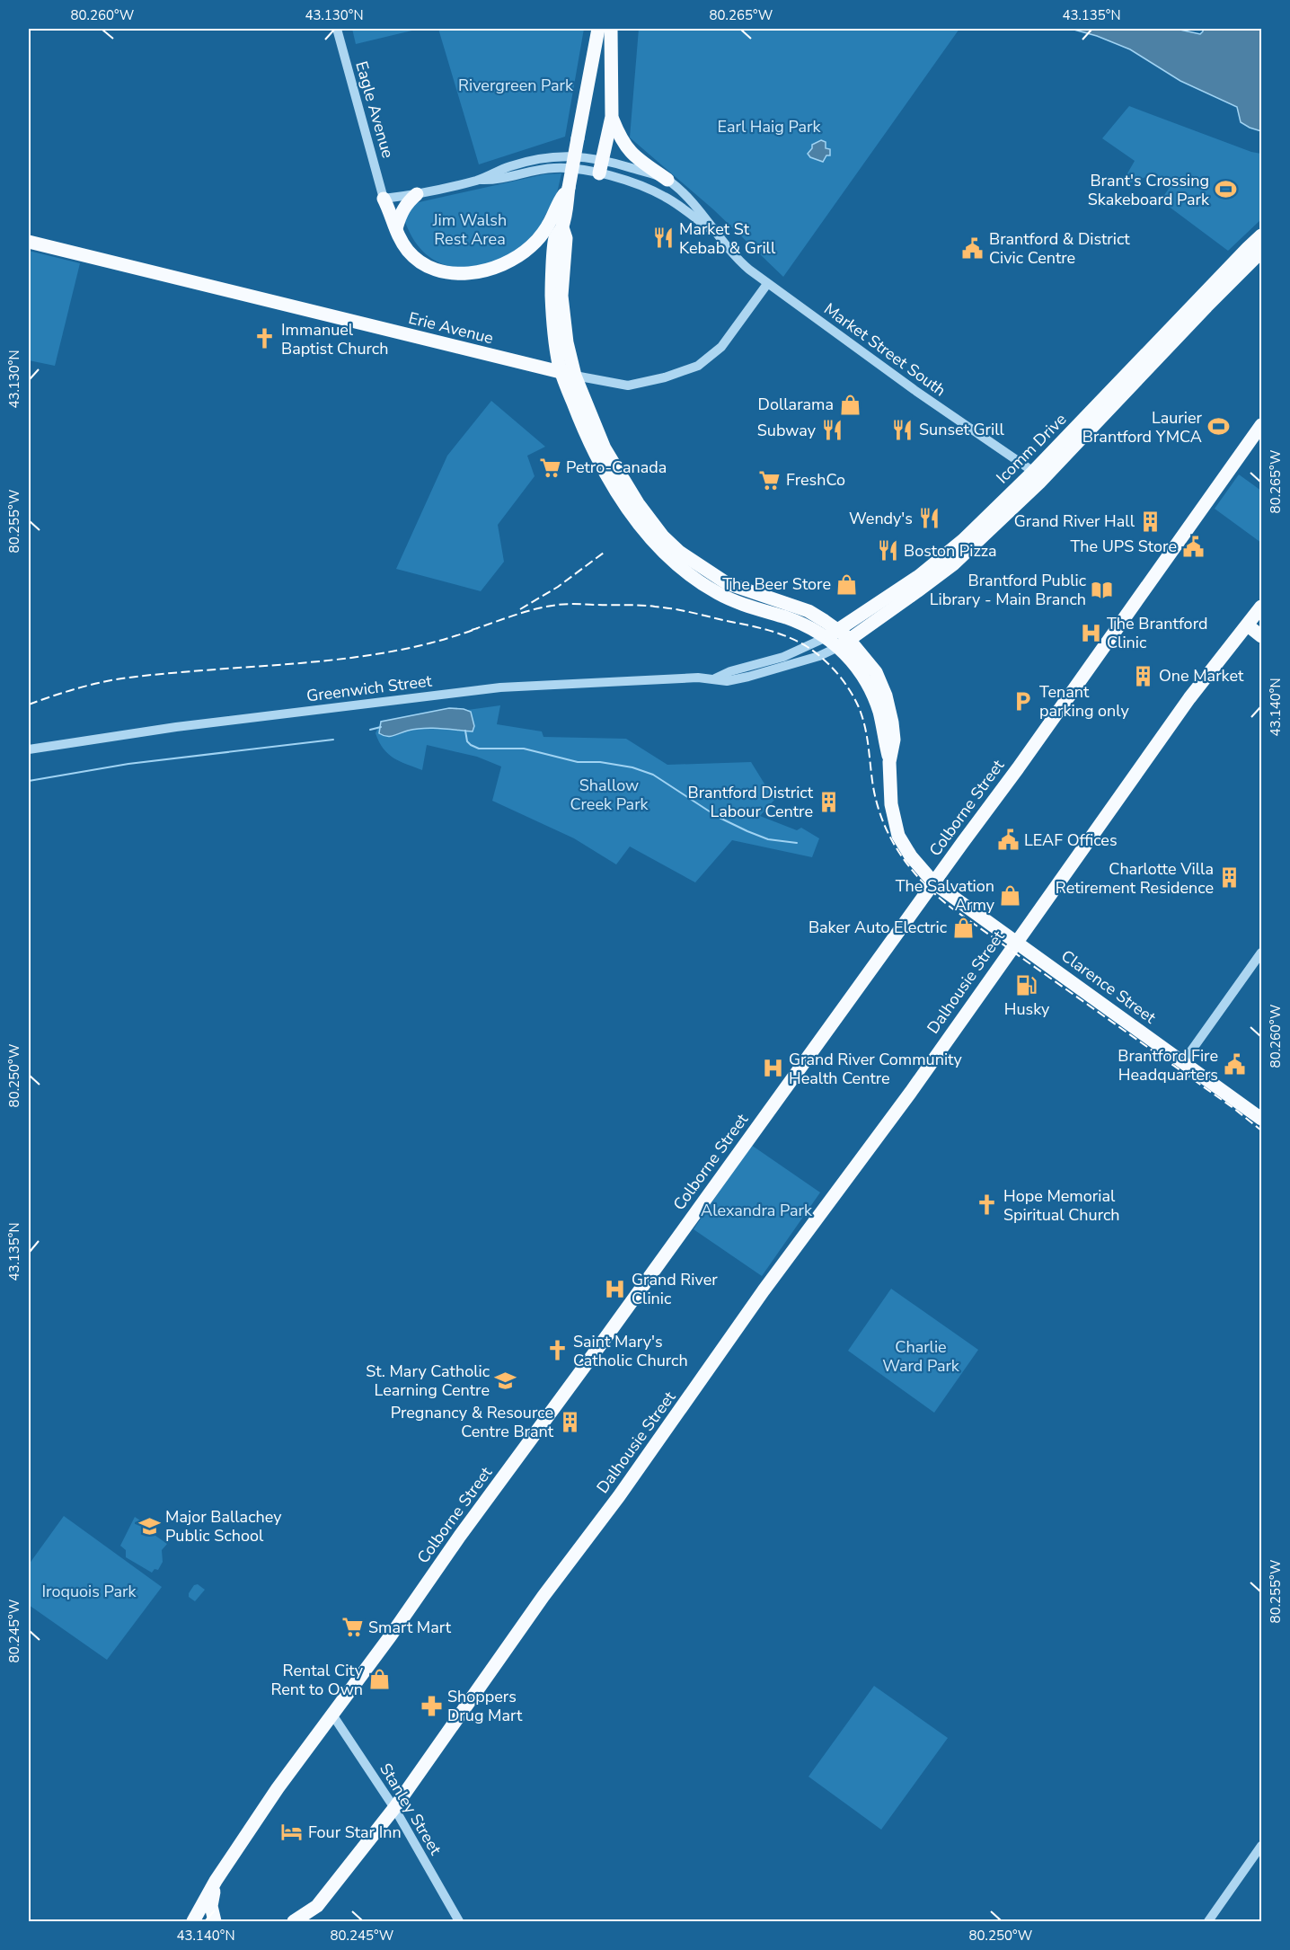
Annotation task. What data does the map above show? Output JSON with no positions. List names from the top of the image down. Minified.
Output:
{"streets":{"main road":["Erie Avenue","Icomm Drive","Colborne Street","Dalhousie Street","Clarence Street"],"street":["Eagle Avenue","Market Street South","Greenwich Street","Stanley Street"]},"crossings":[["Erie Avenue","Market Street South"],["Erie Avenue","Clarence Street"],["Market Street South","Icomm Drive"],["Icomm Drive","Greenwich Street"],["Icomm Drive","Clarence Street"],["Greenwich Street","Clarence Street"],["Colborne Street","Clarence Street"],["Colborne Street","Stanley Street"],["Dalhousie Street","Clarence Street"],["Dalhousie Street","Stanley Street"]],"parks":["Rivergreen Park","Earl Haig Park","Jim Walsh Rest Area","Shallow Creek Park","Alexandra Park","Charlie Ward Park","Iroquois Park"],"places":{"sports":["Brant's Crossing Skakeboard Park","Laurier Brantford YMCA"],"restaurant":["Market St Kebab & Grill","Sunset Grill","Subway","Wendy's","Boston Pizza"],"public building":["Brantford & District Civic Centre","The UPS Store","LEAF Offices","Brantford Fire Headquarters"],"church":["Immanuel Baptist Church","Hope Memorial Spiritual Church","Saint Mary's Catholic Church"],"shop":["Dollarama","The Beer Store","The Salvation Army","Baker Auto Electric","Rental City Rent to Own"],"supermarket":["Petro-Canada","FreshCo","Smart Mart"],"building":["Grand River Hall","One Market","Brantford District Labour Centre","Charlotte Villa Retirement Residence","Pregnancy & Resource Centre Brant"],"library":["Brantford Public Library - Main Branch"],"hospital":["The Brantford Clinic","Grand River Community Health Centre","Grand River Clinic"],"parking":["Tenant parking only"],"fuel station":["Husky"],"school or university":["St. Mary Catholic Learning Centre","Major Ballachey Public School"],"pharmacy":["Shoppers Drug Mart"],"hotel":["Four Star Inn"]},"coordinates":["80.260°W","43.130°N","80.265°W","43.135°N","80.255°W","43.140°N","80.250°W","80.245°W"]}
